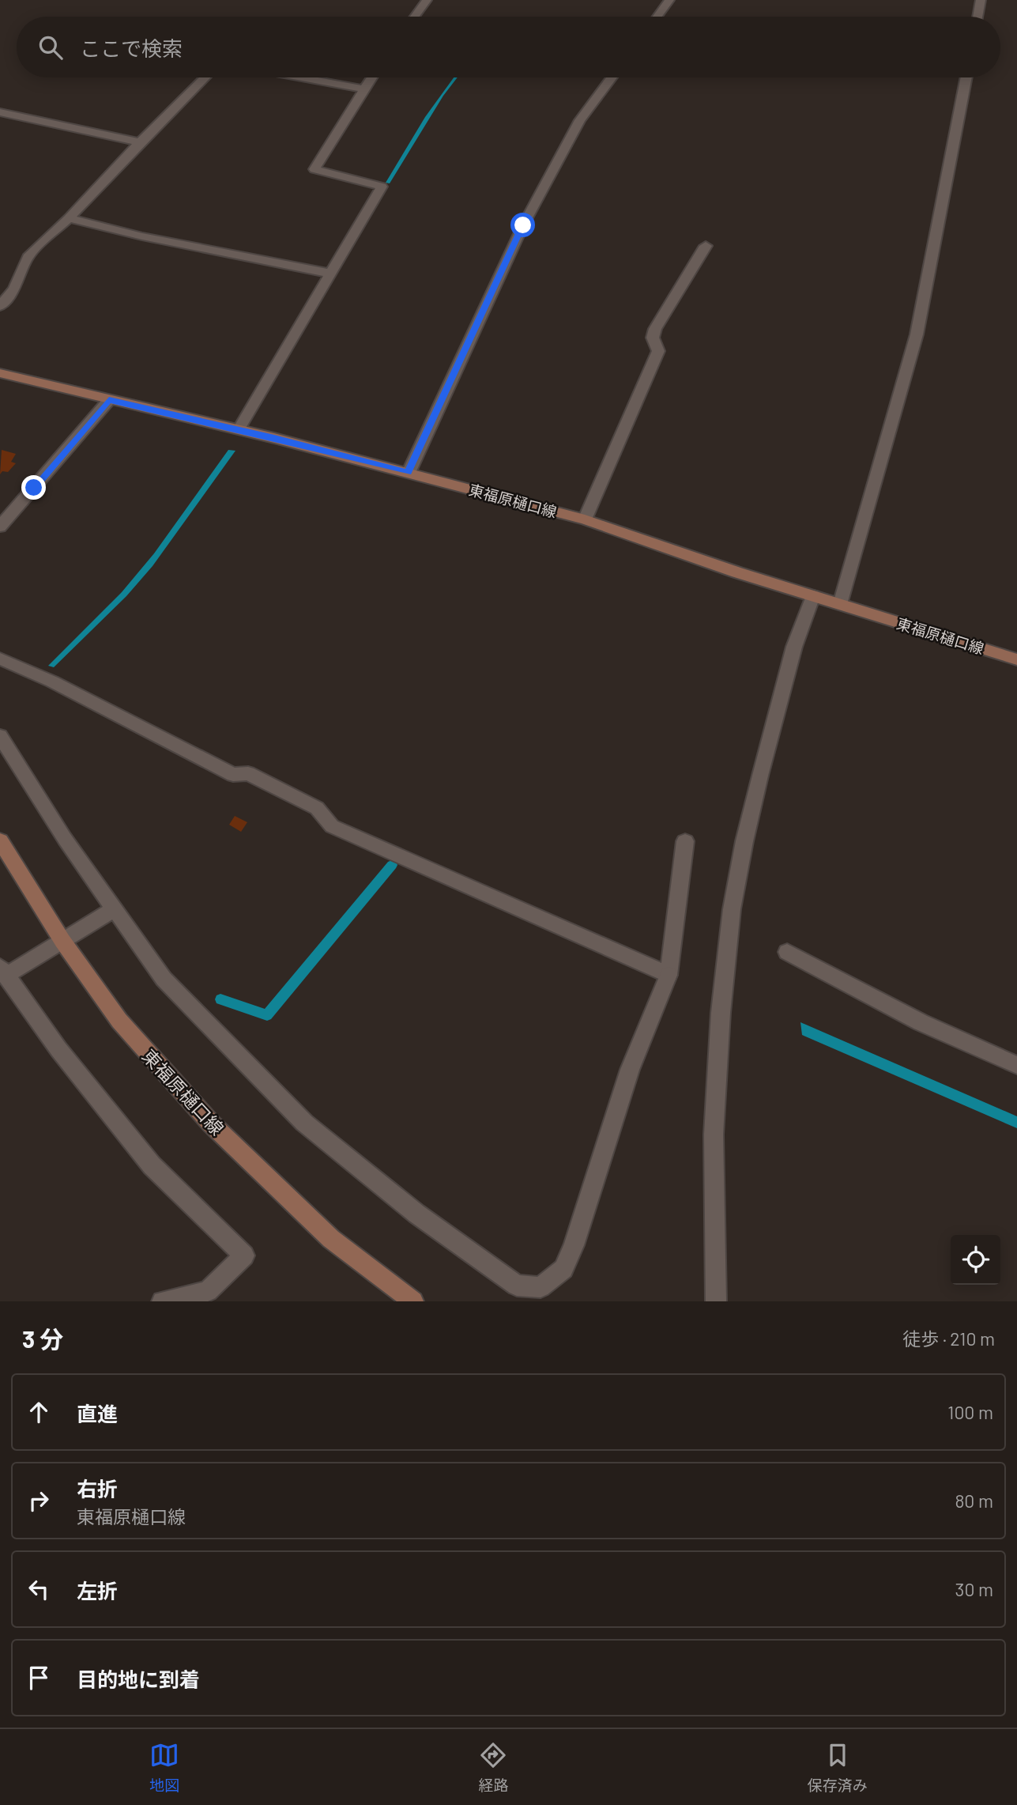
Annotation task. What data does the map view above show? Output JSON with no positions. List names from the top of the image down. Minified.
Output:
{"streets":{"main road":["東福原樋口線"]},"page":{"search":"ここで検索","heading":["3 分","徒歩 · 210 m"],"list":[["直進","100 m"],["右折","東福原樋口線","80 m"],["左折","30 m"],"目的地に到着"],"nav":["地図","経路","保存済み"]}}
